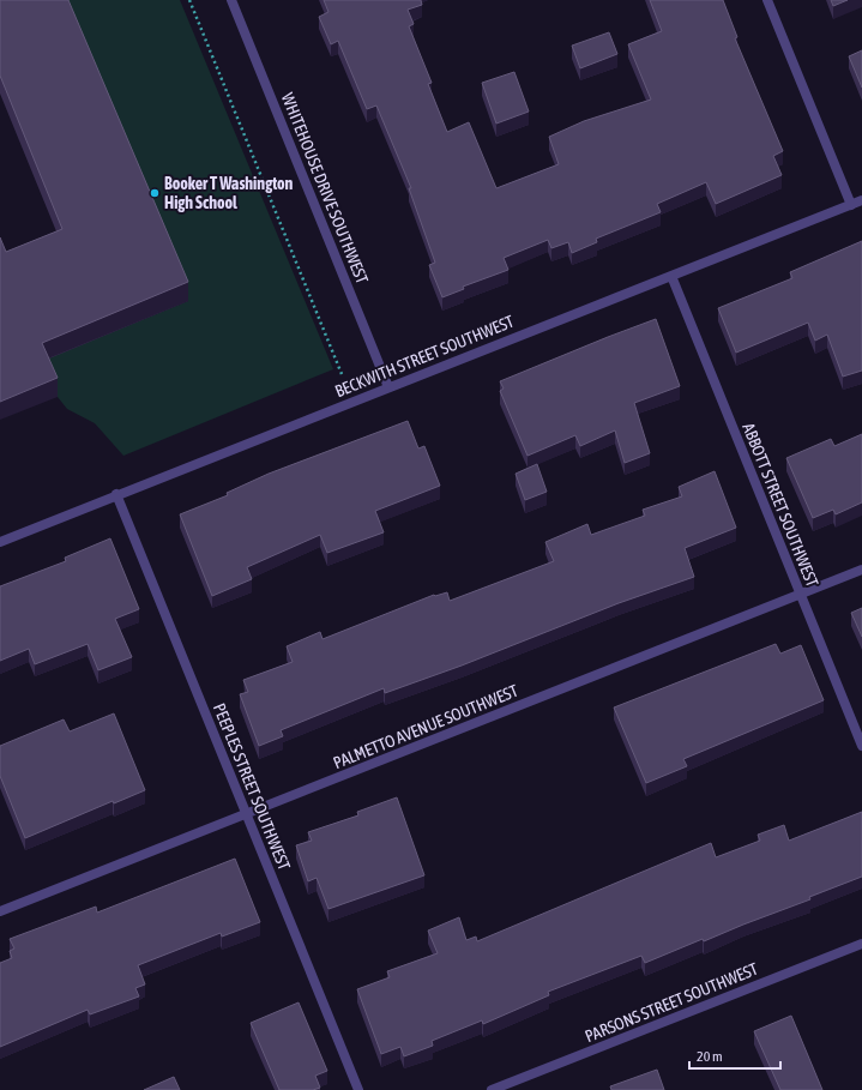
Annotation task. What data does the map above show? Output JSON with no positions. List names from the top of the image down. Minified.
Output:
{"streets":{"street":["WHITEHOUSE DRIVE SOUTHWEST","BECKWITH STREET SOUTHWEST","ABBOTT STREET SOUTHWEST","PALMETTO AVENUE SOUTHWEST","PEEPLES STREET SOUTHWEST","PARSONS STREET SOUTHWEST"]},"crossings":[["WHITEHOUSE DRIVE SOUTHWEST","BECKWITH STREET SOUTHWEST"],["BECKWITH STREET SOUTHWEST","ABBOTT STREET SOUTHWEST"],["BECKWITH STREET SOUTHWEST","PEEPLES STREET SOUTHWEST"],["ABBOTT STREET SOUTHWEST","PALMETTO AVENUE SOUTHWEST"],["PALMETTO AVENUE SOUTHWEST","PEEPLES STREET SOUTHWEST"]],"places":["Booker T Washington High School"],"scale_bar":"20 m"}
